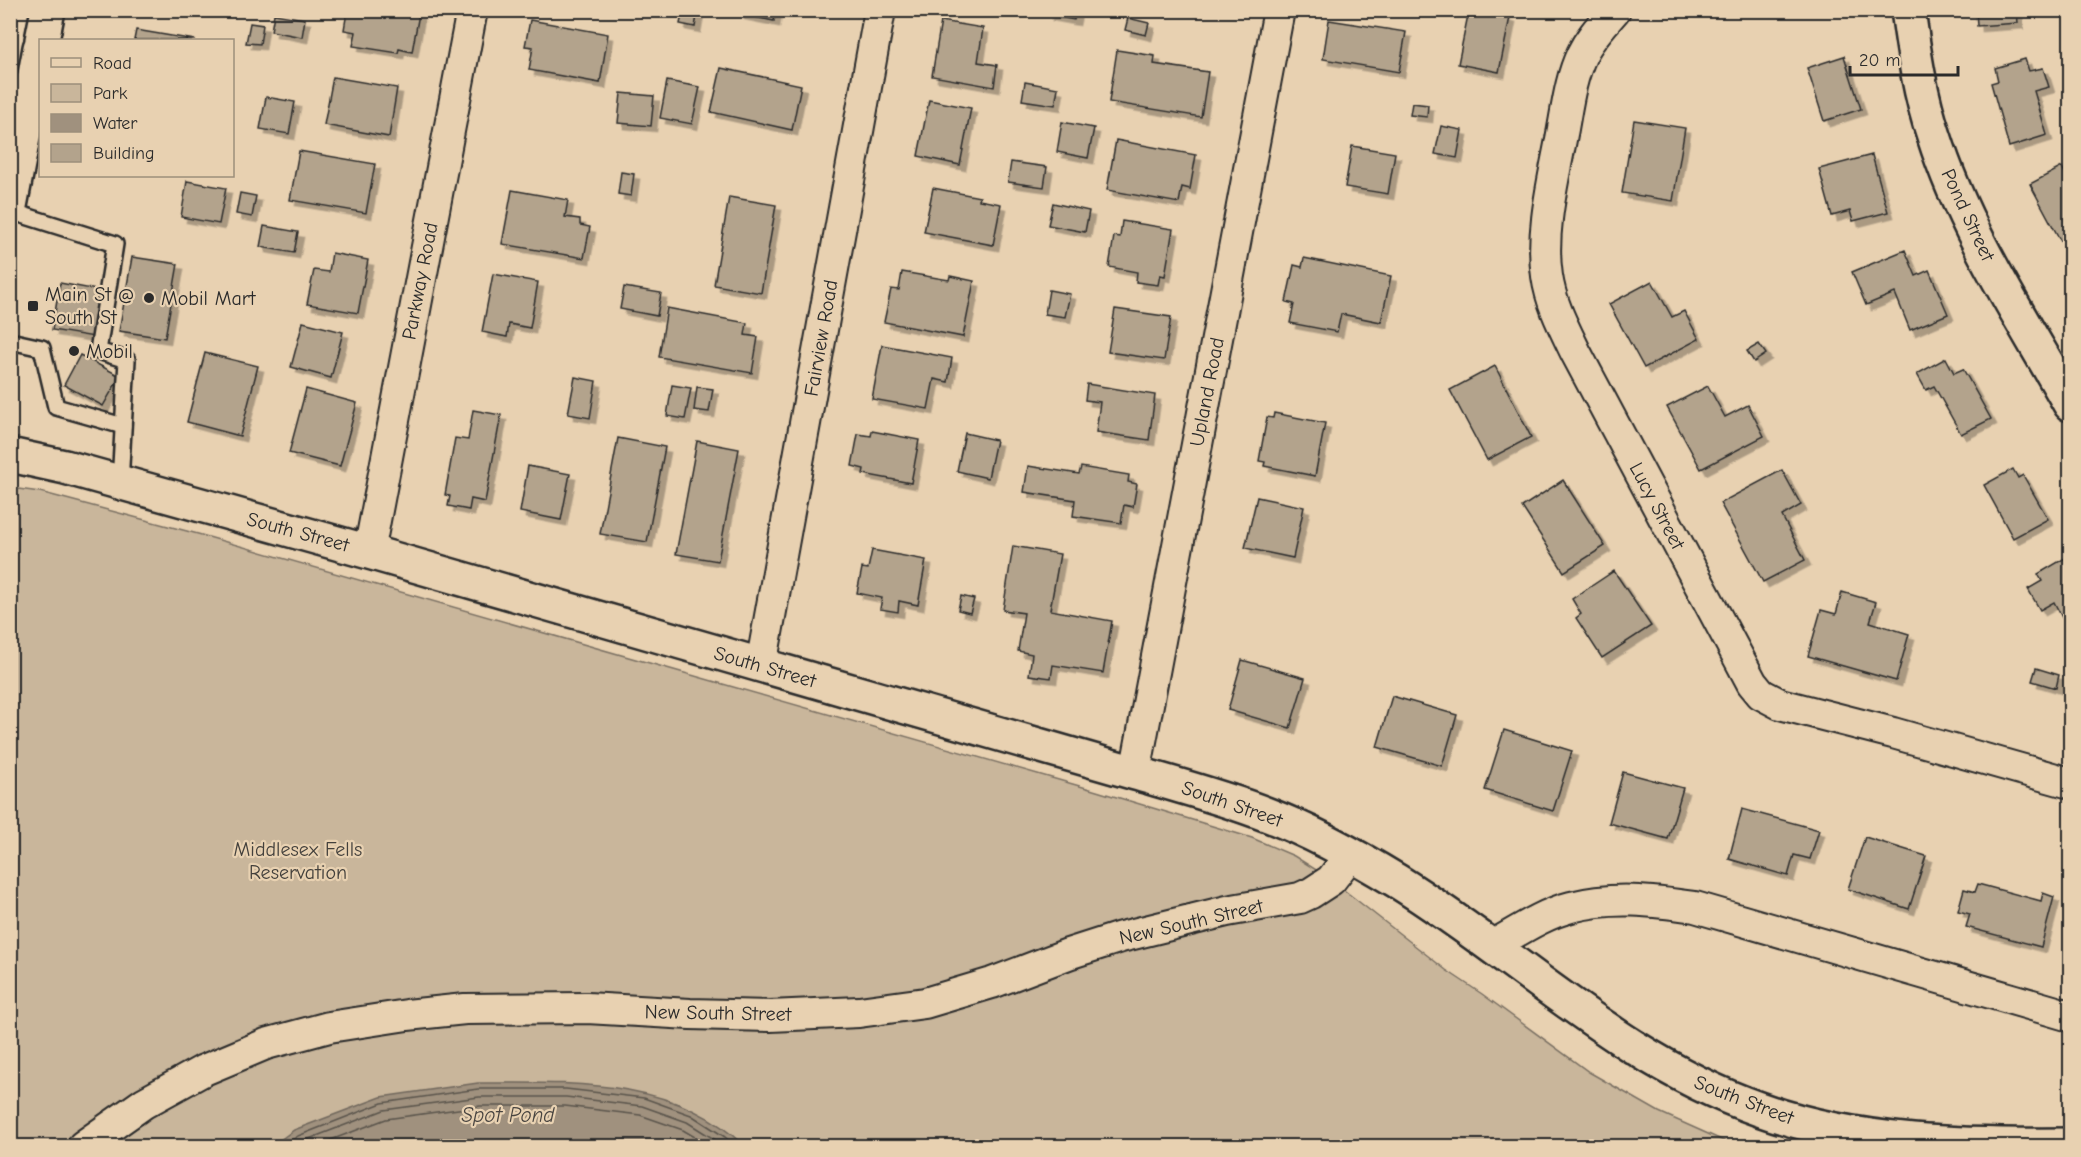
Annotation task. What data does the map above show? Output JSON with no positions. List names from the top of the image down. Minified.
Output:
{"streets":{"main road":["Pond Street","South Street"],"street":["Parkway Road","Fairview Road","Upland Road","Lucy Street","New South Street"]},"crossings":[["Parkway Road","South Street"],["Fairview Road","South Street"],["Upland Road","South Street"],["South Street","New South Street"]],"water":["Spot Pond"],"parks":["Middlesex Fells Reservation"],"places":{"other":["Mobil Mart","Mobil"],"transit":["Main St @ South St"]},"legend":["Road","Park","Water","Building"],"scale_bar":"20 m"}
